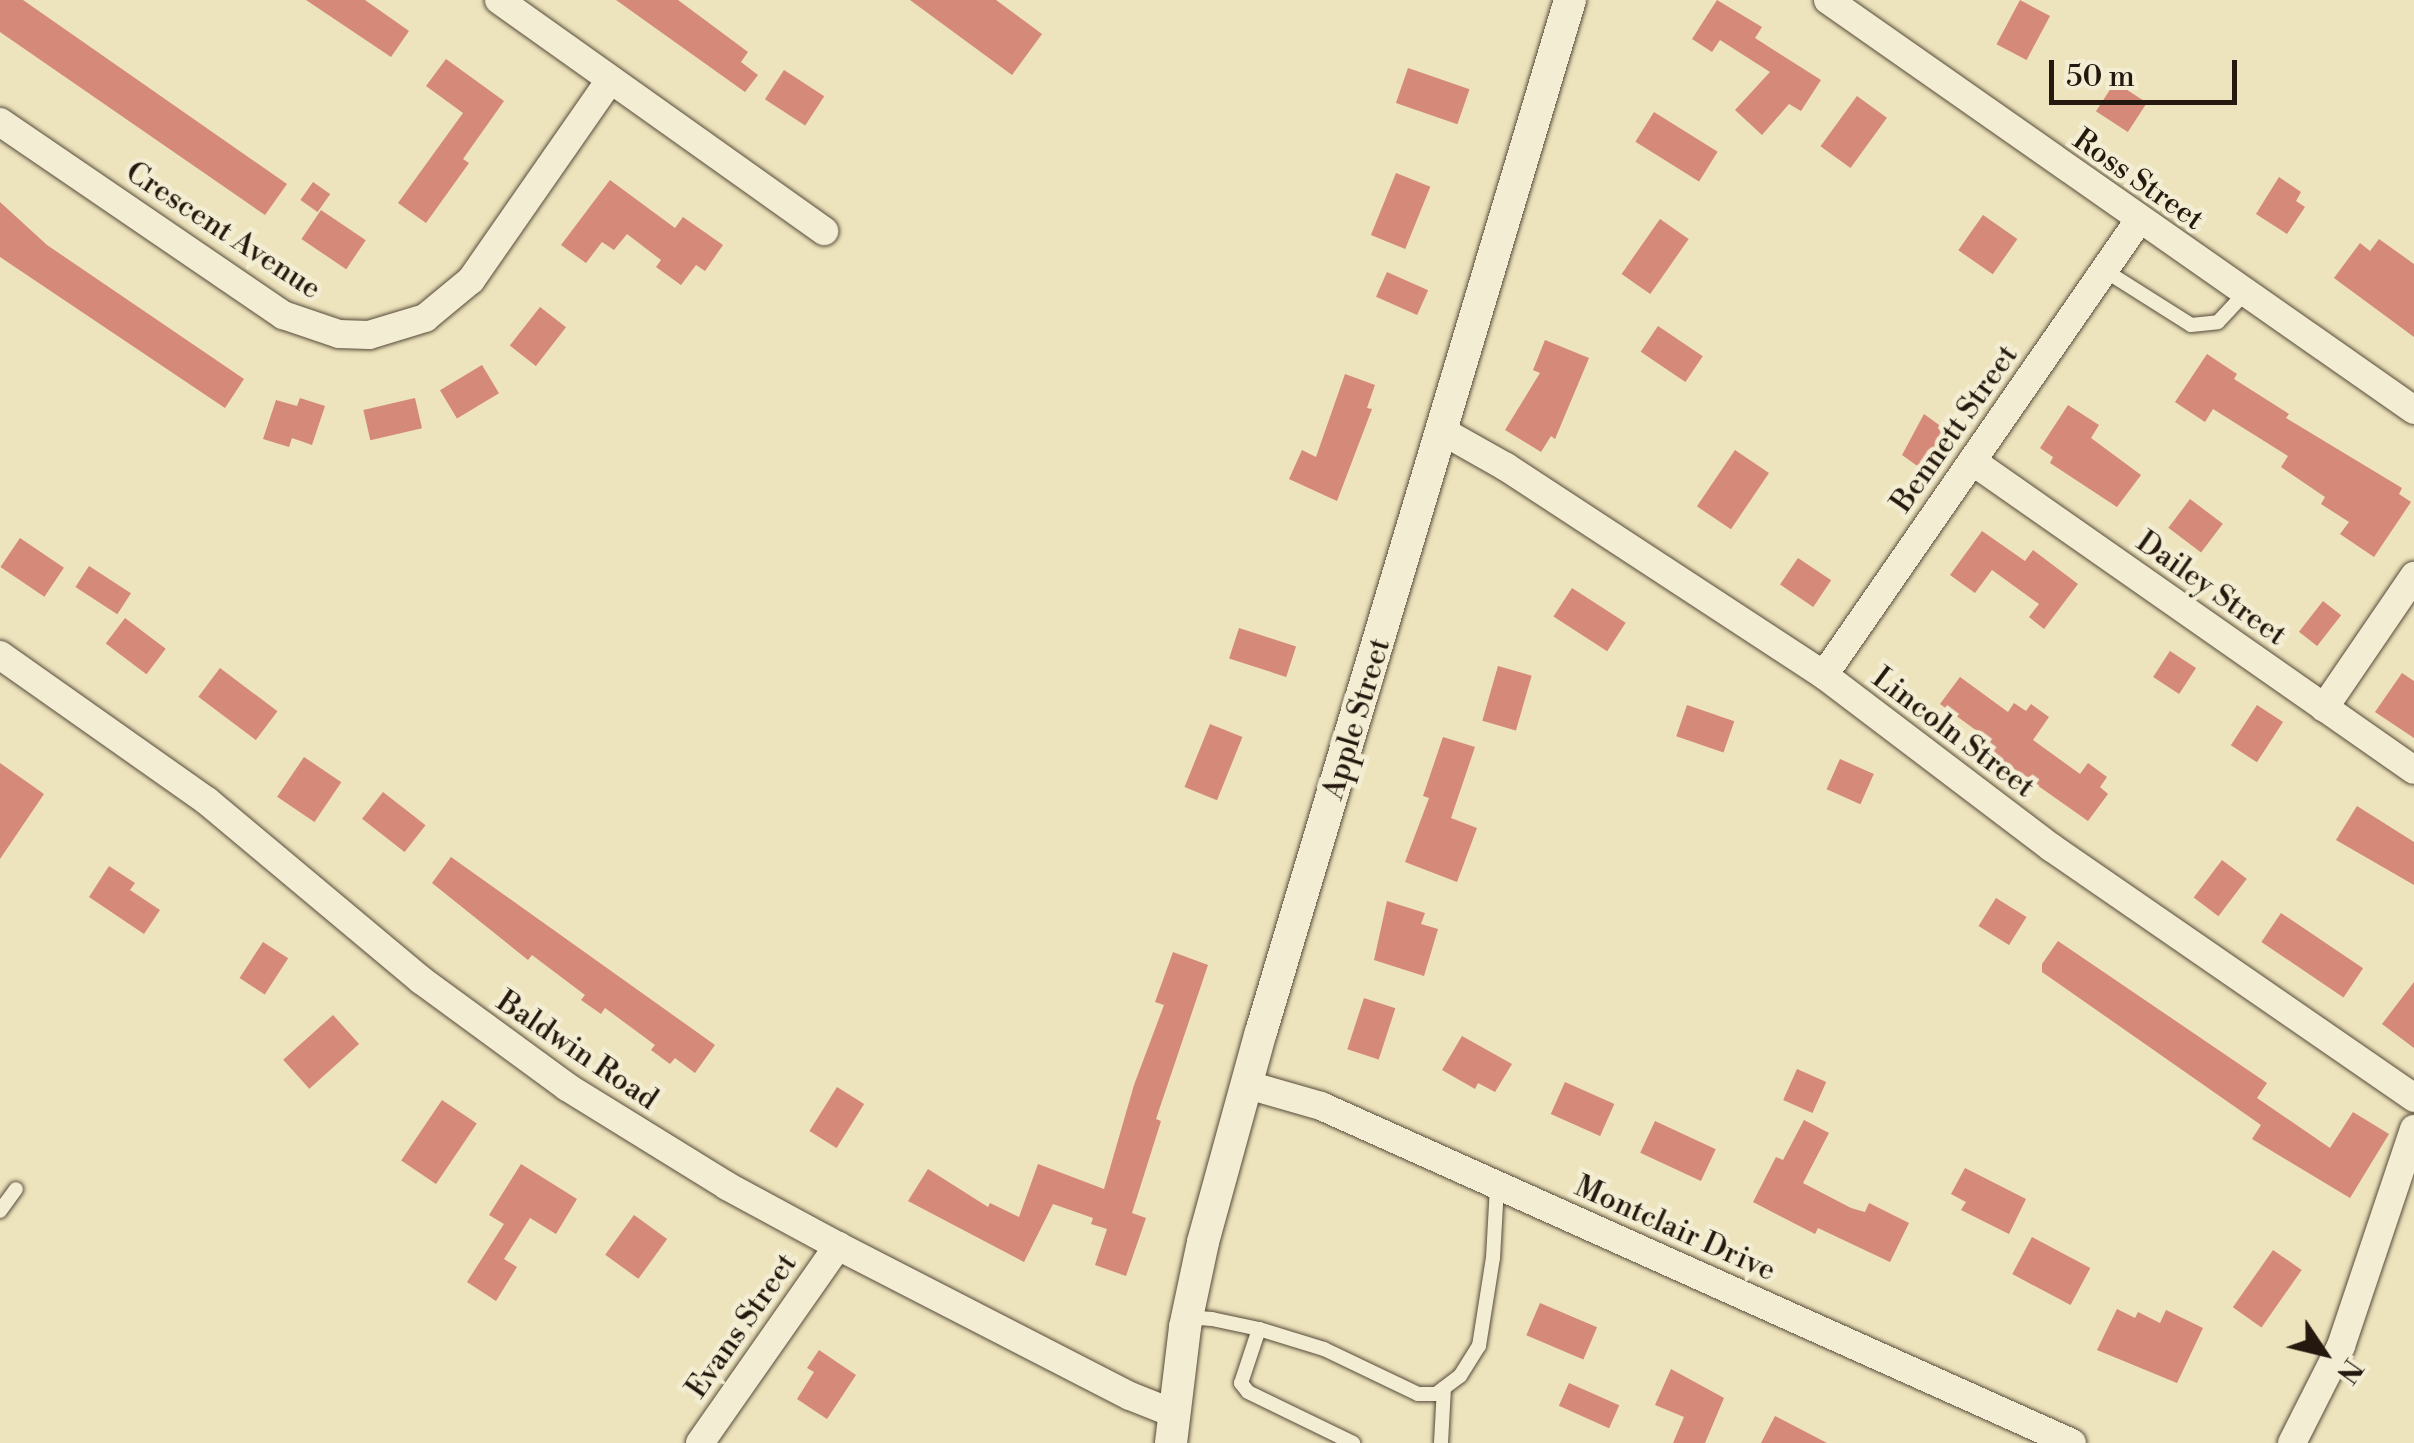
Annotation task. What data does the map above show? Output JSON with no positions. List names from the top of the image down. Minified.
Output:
{"streets":{"street":["Ross Street","Crescent Avenue","Bennett Street","Dailey Street","Apple Street","Lincoln Street","Baldwin Road","Montclair Drive","Evans Street"]},"crossings":[["Ross Street","Bennett Street"],["Bennett Street","Dailey Street"],["Bennett Street","Lincoln Street"],["Apple Street","Lincoln Street"],["Apple Street","Baldwin Road"],["Apple Street","Montclair Drive"],["Baldwin Road","Evans Street"]],"scale_bar":"50 m","north":"bottom right"}
